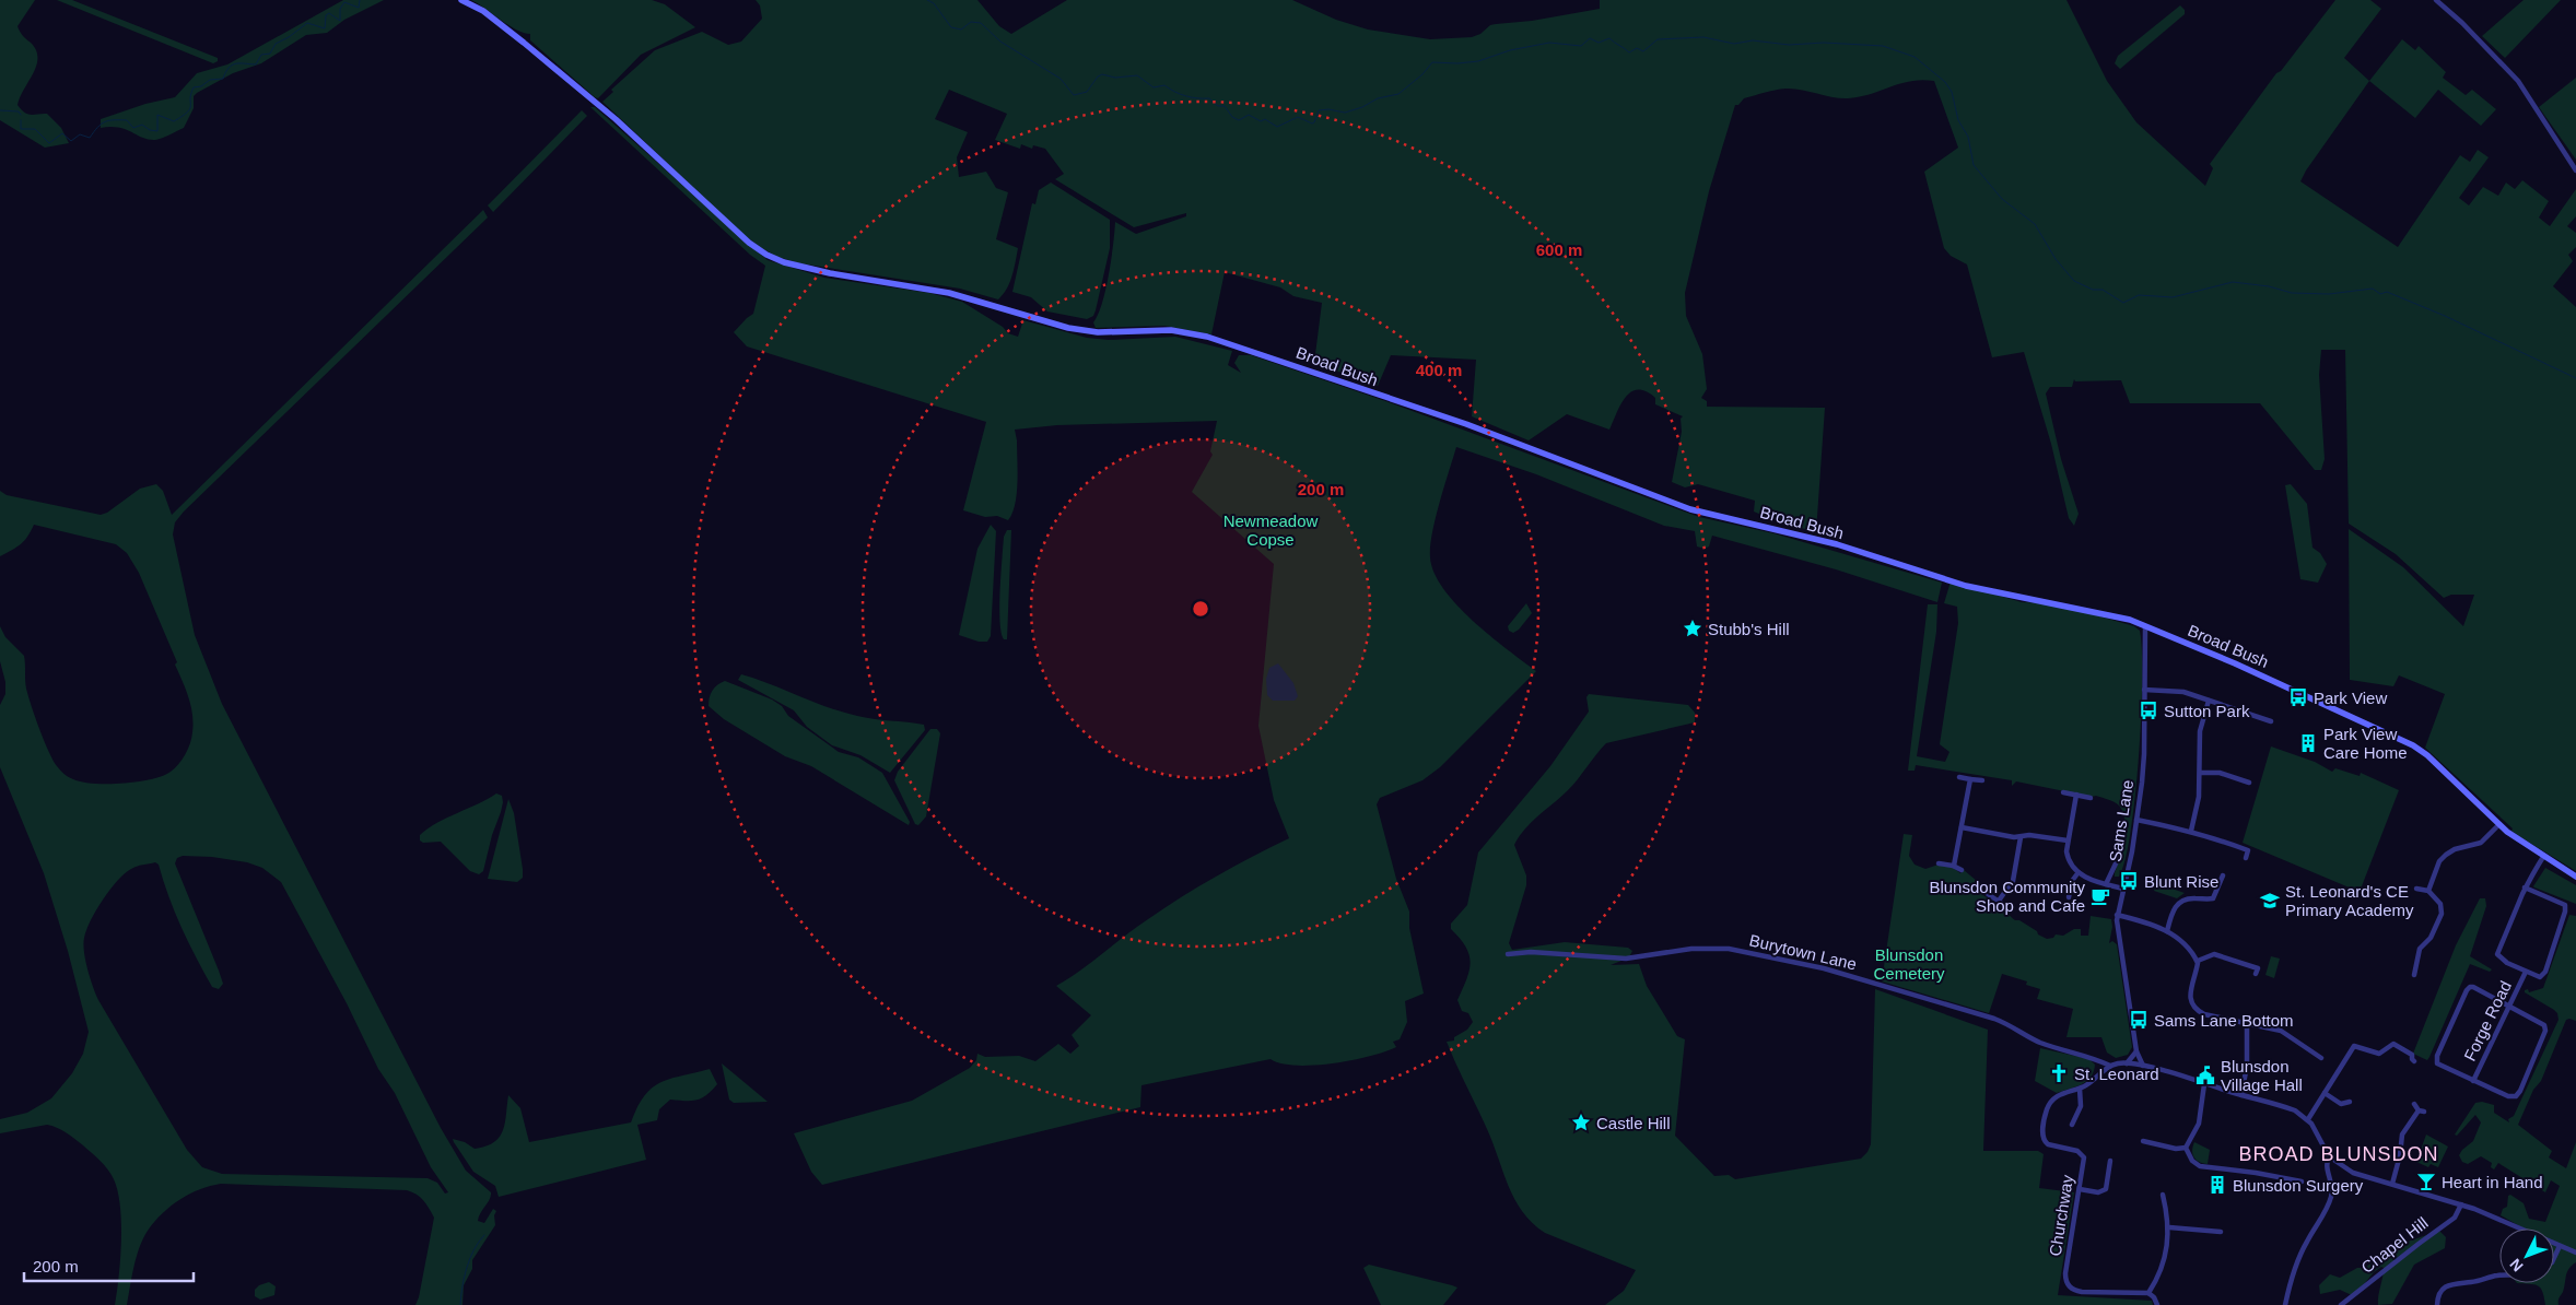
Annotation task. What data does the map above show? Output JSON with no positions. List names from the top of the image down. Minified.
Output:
{"streets":{"main road":["Broad Bush"],"street":["Sams Lane","Burytown Lane","Forge Road","Churchway","Chapel Hill"]},"crossings":[["Broad Bush","Sams Lane"],["Burytown Lane","Churchway"]],"districts":["BROAD BLUNSDON"],"parks":["Newmeadow Copse","Blunsdon Cemetery"],"places":{"place":["Stubb's Hill","Castle Hill"],"bus stop":["Park View","Sutton Park","Blunt Rise","Sams Lane Bottom"],"building":["Park View Care Home","Blunsdon Surgery"],"cafe":["Blunsdon Community Shop and Cafe"],"school or university":["St. Leonard's CE Primary Academy"],"church":["St. Leonard"],"public building":["Blunsdon Village Hall"],"bar":["Heart in Hand"]},"scale_bar":"200 m","north":"bottom left","rings":["600 m","400 m","200 m"]}
